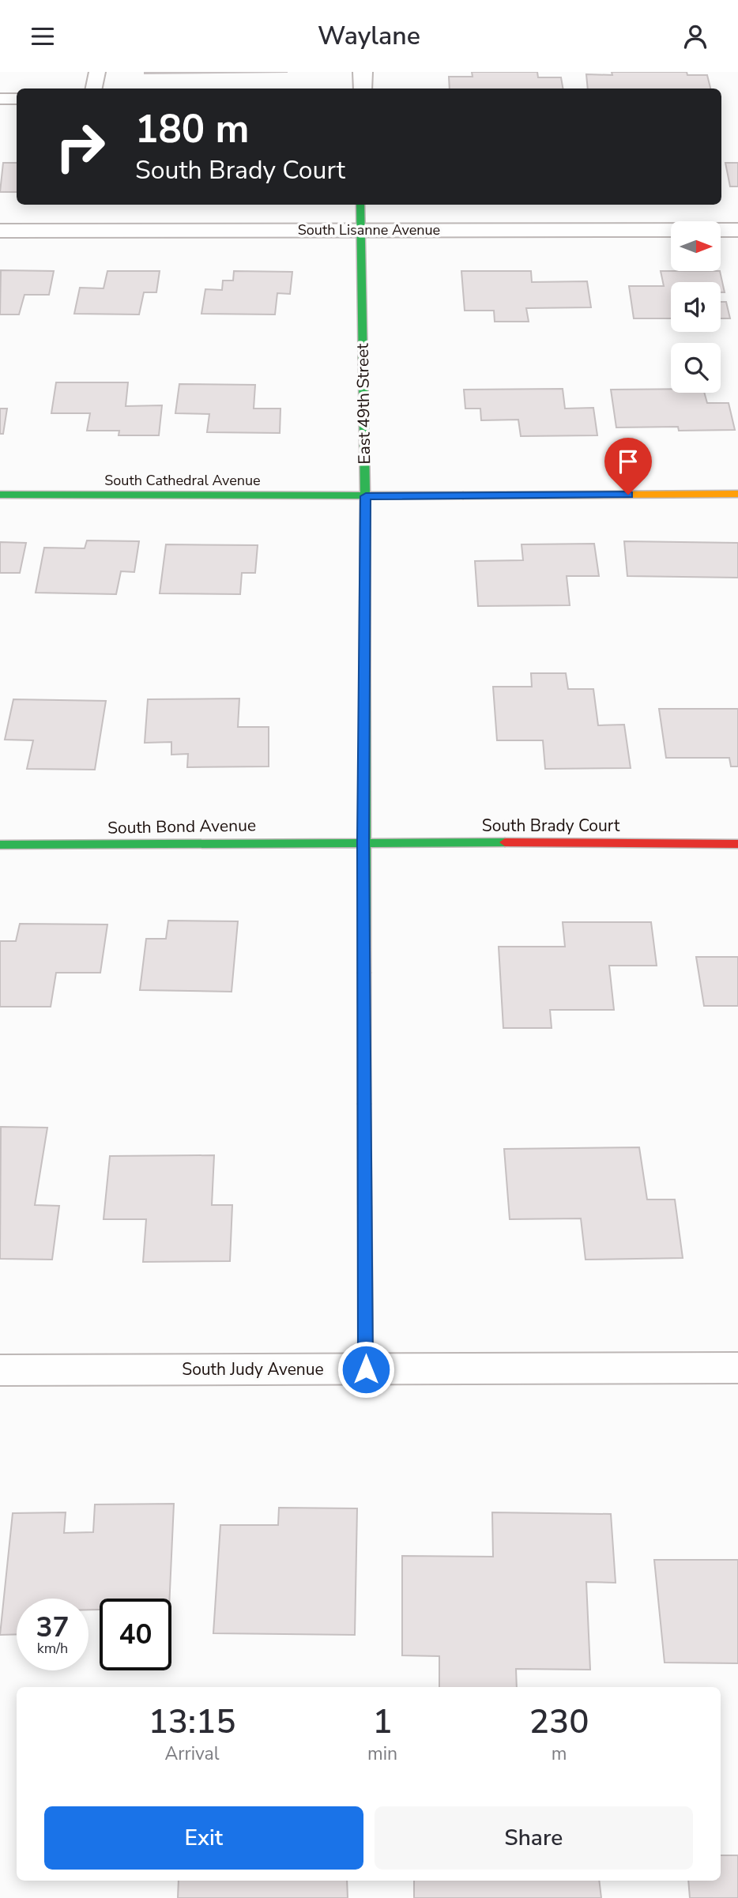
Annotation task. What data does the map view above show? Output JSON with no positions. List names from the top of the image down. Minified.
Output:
{"streets":{"street":["South Lisanne Avenue","East 49th Street","South Cathedral Avenue","South Brady Court","South Bond Avenue","South Judy Avenue"]},"crossings":[["South Lisanne Avenue","East 49th Street"],["East 49th Street","South Cathedral Avenue"],["East 49th Street","South Brady Court"],["East 49th Street","South Bond Avenue"],["East 49th Street","South Judy Avenue"],["South Brady Court","South Bond Avenue"]],"north":"right","page":{"header":"Waylane","turn":["180 m","South Brady Court"],"speed":"37 km/h","limit":"40","eta":["13:15","Arrival","1","min","230","m"],"buttons":["Exit","Share"]}}
